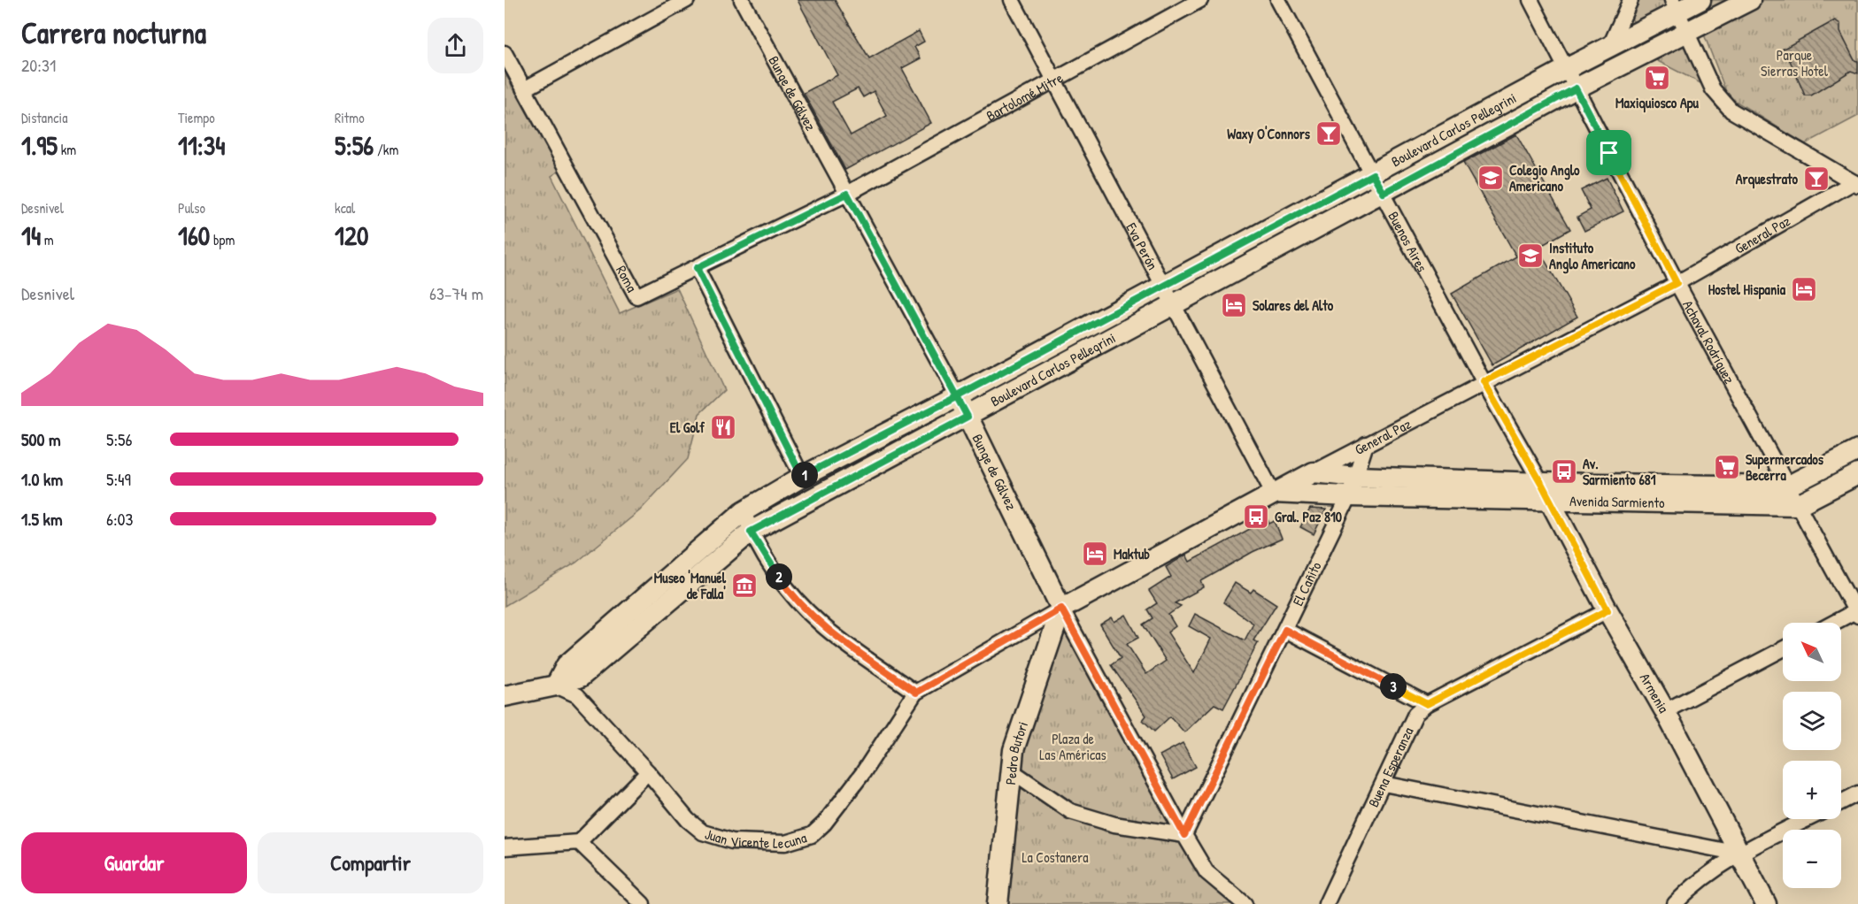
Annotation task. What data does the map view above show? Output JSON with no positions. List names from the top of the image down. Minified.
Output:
{"streets":{"street":["Bunge de Gálvez","Bartolomé Mitre","Boulevard Carlos Pellegrini","General Paz","Buenos Aires","Eva Perón","Roma","Achaval Rodríguez","Avenida Sarmiento","El Cañito","Armenia","Pedro Butori","Buena Esperanza","Juan Vicente Lecuna"]},"crossings":[["Bunge de Gálvez","Bartolomé Mitre"],["Bunge de Gálvez","Boulevard Carlos Pellegrini"],["Bunge de Gálvez","General Paz"],["Bunge de Gálvez","Roma"],["Bunge de Gálvez","El Cañito"],["Bunge de Gálvez","Pedro Butori"],["Bartolomé Mitre","Eva Perón"],["Bartolomé Mitre","Roma"],["Boulevard Carlos Pellegrini","Buenos Aires"],["Boulevard Carlos Pellegrini","Eva Perón"],["Boulevard Carlos Pellegrini","Achaval Rodríguez"],["Boulevard Carlos Pellegrini","Juan Vicente Lecuna"],["General Paz","Buenos Aires"],["General Paz","Eva Perón"],["General Paz","Achaval Rodríguez"],["General Paz","Avenida Sarmiento"],["General Paz","El Cañito"],["General Paz","Pedro Butori"],["General Paz","Juan Vicente Lecuna"],["Buenos Aires","Avenida Sarmiento"],["Buenos Aires","Armenia"],["Eva Perón","Avenida Sarmiento"],["Achaval Rodríguez","Avenida Sarmiento"],["Avenida Sarmiento","El Cañito"],["Avenida Sarmiento","Armenia"],["Armenia","Buena Esperanza"]],"parks":["Parque Sierras Hotel","Plaza de Las Américas","La Costanera"],"places":{"supermarket":["Maxiquiosco Apu","Supermercados Becerra"],"bar":["Waxy O'Connors","Arquestrato"],"school or university":["Colegio Anglo Americano","Instituto Anglo Americano"],"hotel":["Hostel Hispania","Solares del Alto","Maktub"],"restaurant":["El Golf"],"bus stop":["Av. Sarmiento 681","Gral. Paz 810"],"museum":["Museo 'Manuel de Falla'"]},"north":"top left","page":{"heading":["Carrera nocturna","20:31"],"stats":[["Distancia","1.95 km"],["Tiempo","11:34"],["Ritmo","5:56 /km"],["Desnivel","14 m"],["Pulso","160 bpm"],["kcal","120"]],"chart":["Desnivel","63–74 m"],"list":[{"name":"500 m","note":"5:56"},{"name":"1.0 km","note":"5:49"},{"name":"1.5 km","note":"6:03"}],"pins":["1","2","3"],"map_buttons":["+","−"],"buttons":["Guardar","Compartir"]}}
